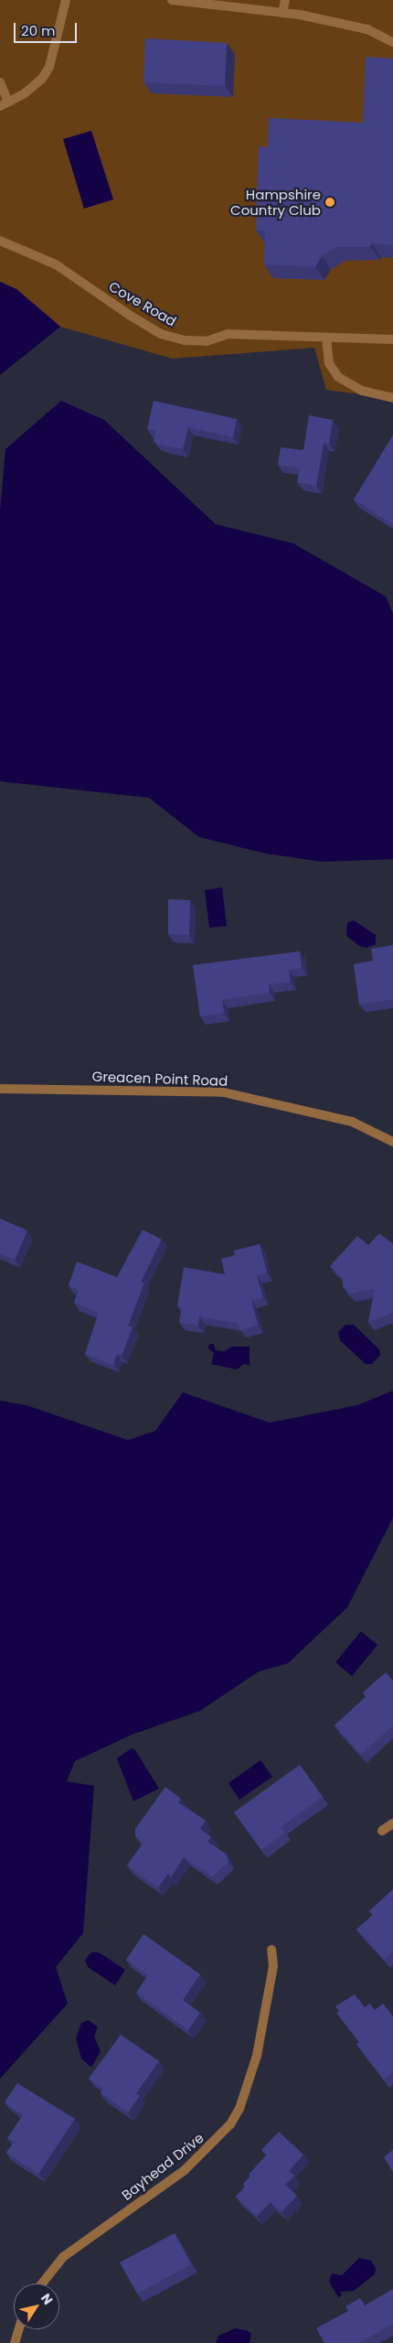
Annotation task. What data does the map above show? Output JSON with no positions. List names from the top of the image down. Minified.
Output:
{"streets":{"street":["Cove Road","Greacen Point Road","Bayhead Drive"]},"places":["Hampshire Country Club"],"scale_bar":"20 m","north":"top right"}
